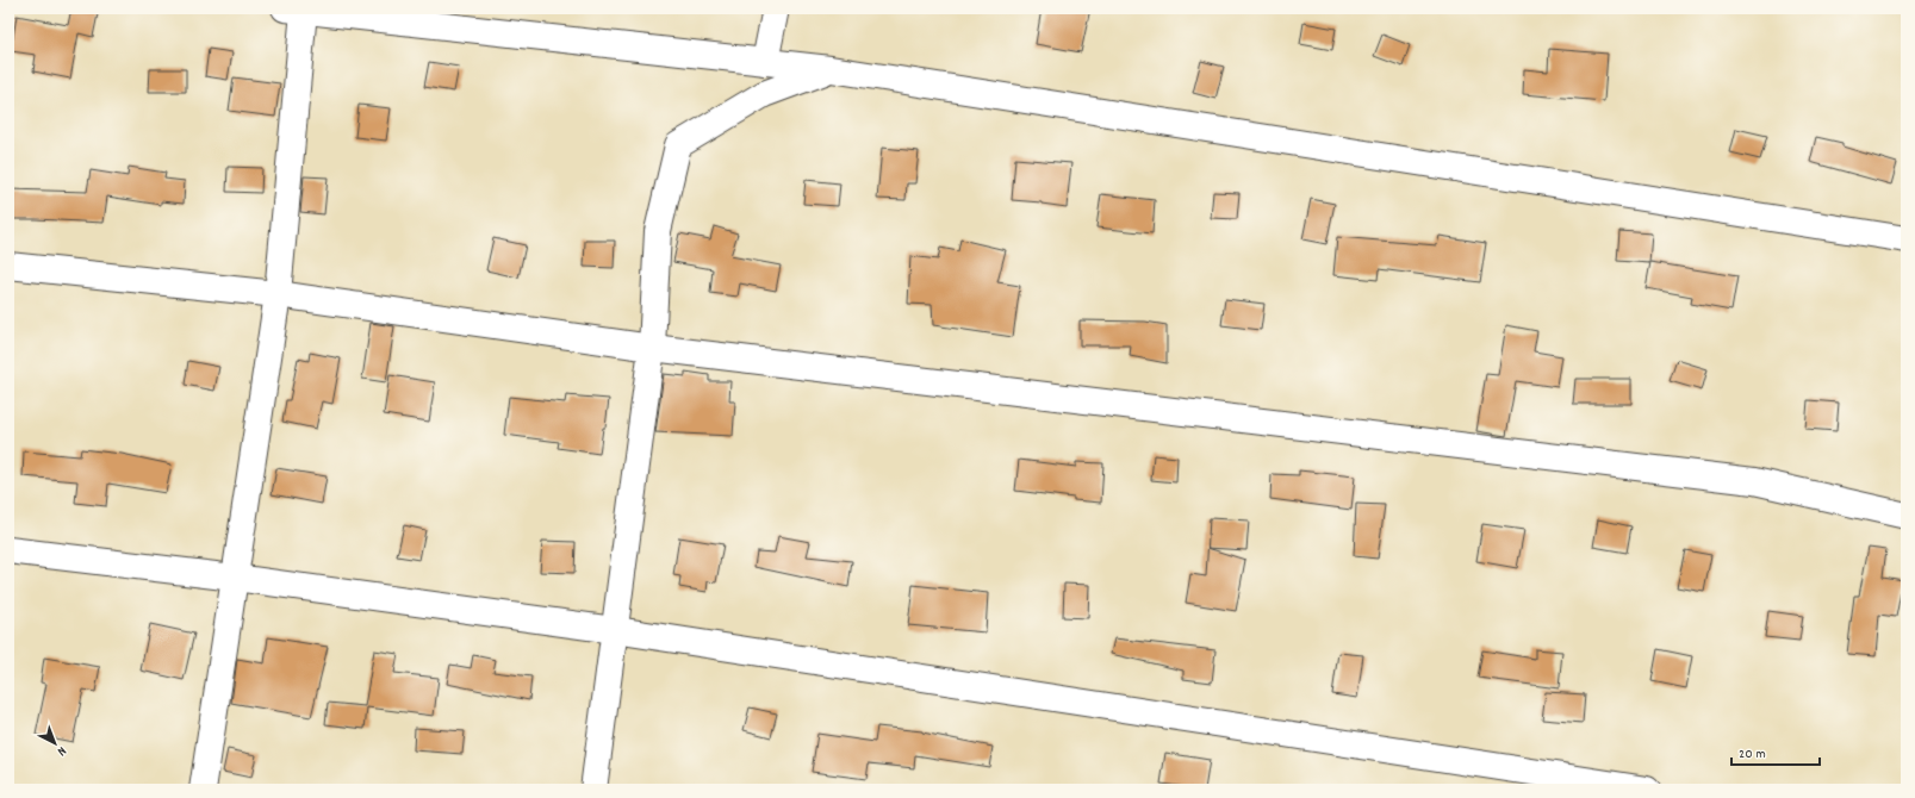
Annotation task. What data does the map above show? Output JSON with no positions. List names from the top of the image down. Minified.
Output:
{"scale_bar":"20 m","north":"bottom right"}
